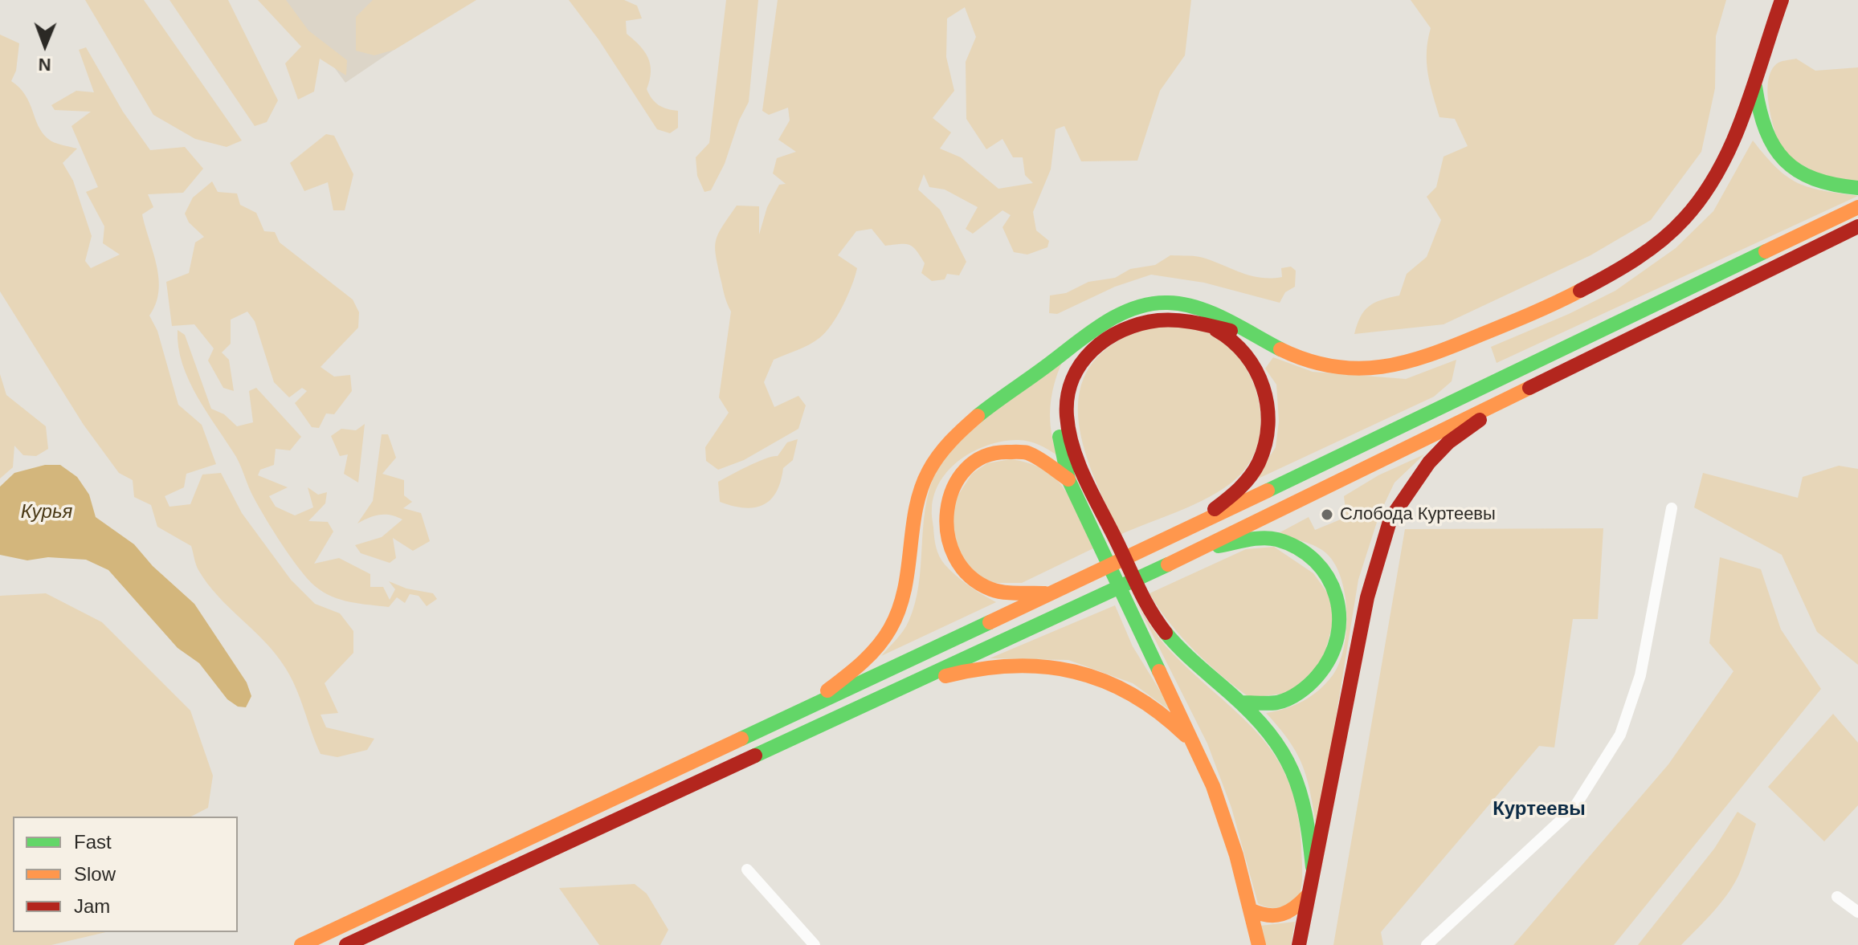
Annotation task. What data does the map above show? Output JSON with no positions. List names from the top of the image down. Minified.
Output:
{"districts":["Куртеевы"],"water":["Курья"],"places":["Слобода Куртеевы"],"legend":["Fast","Slow","Jam"],"north":"bottom"}
